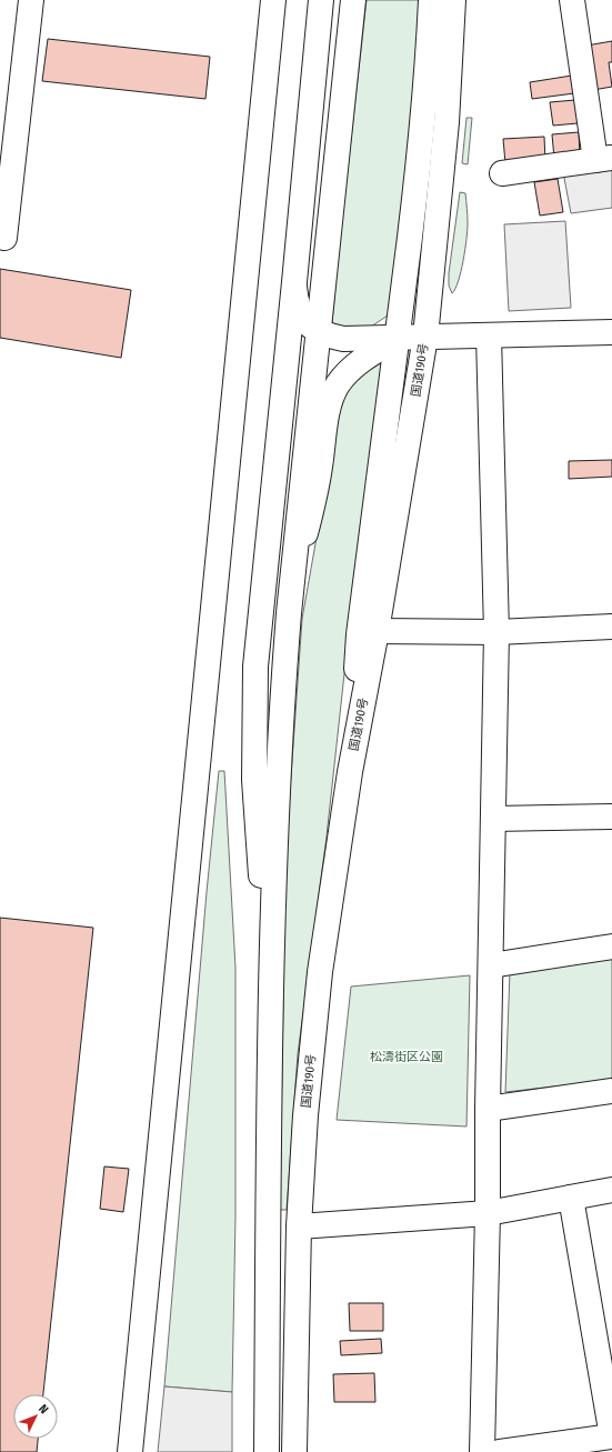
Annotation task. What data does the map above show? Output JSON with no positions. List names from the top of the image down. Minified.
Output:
{"streets":{"main road":["国道190号"]},"parks":["松濤街区公園"],"north":"top right"}
